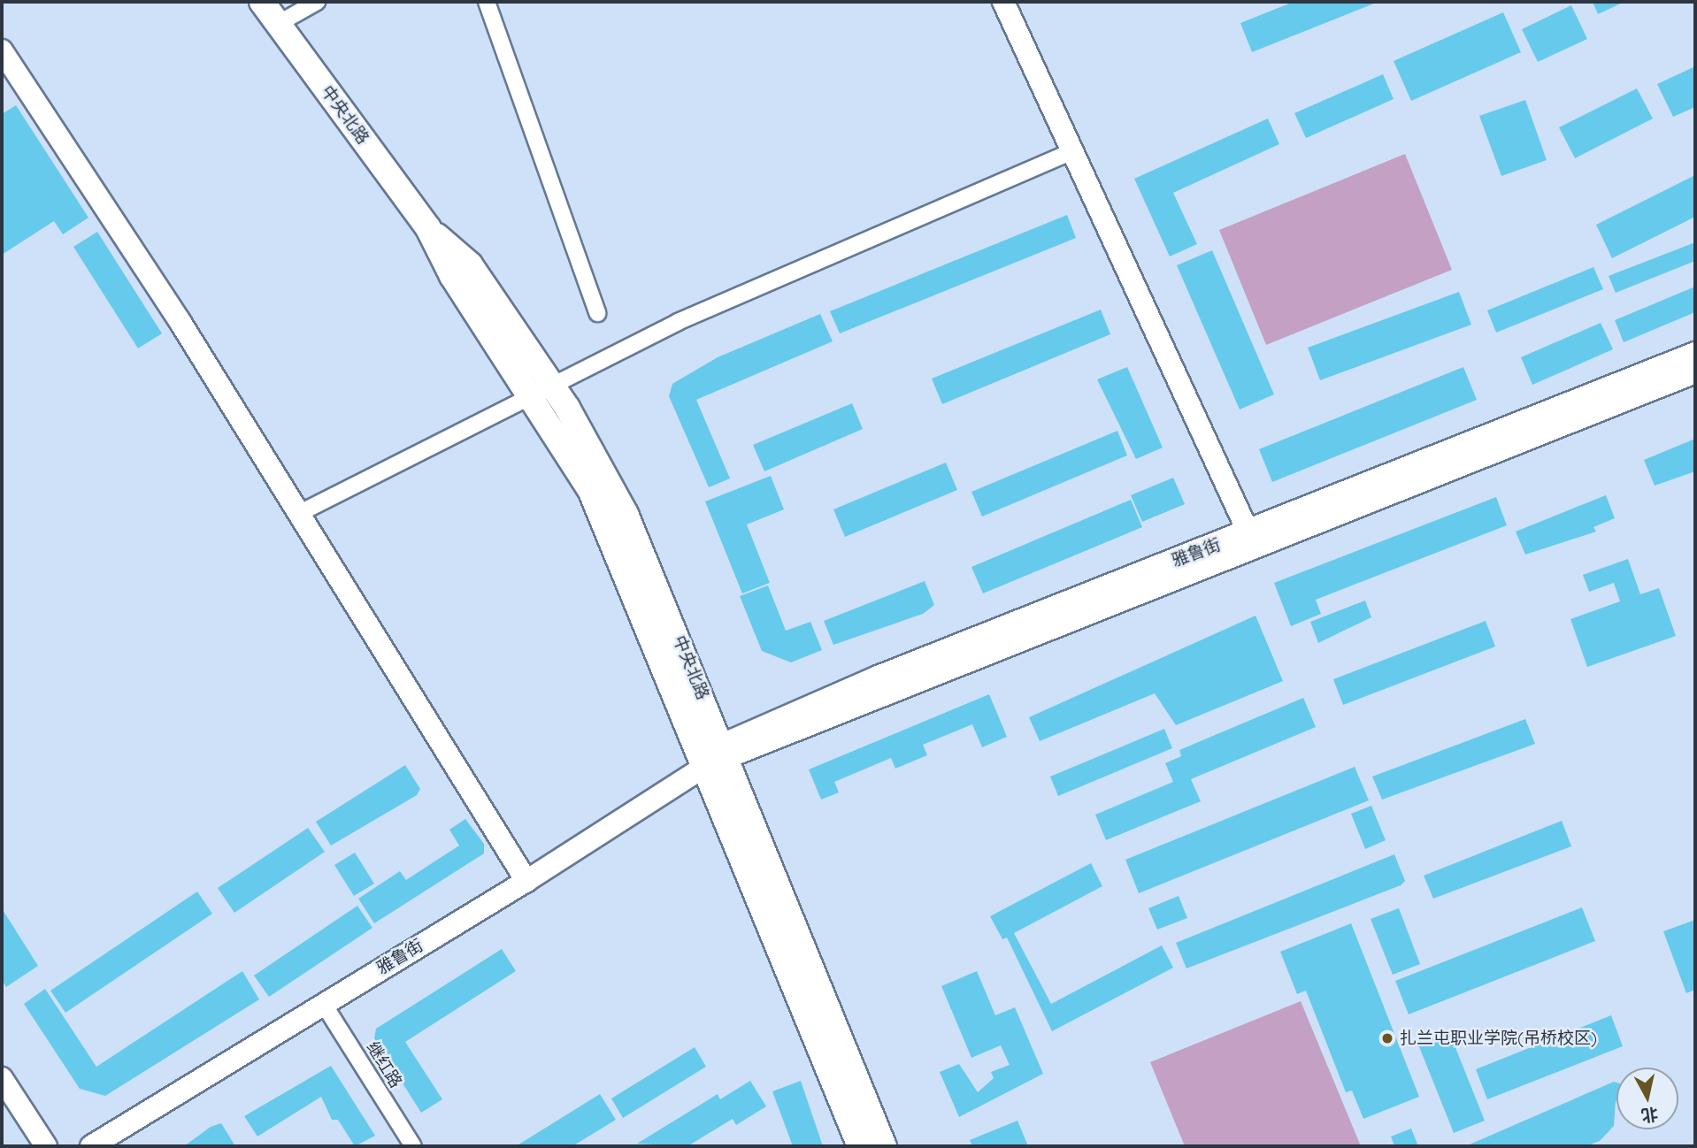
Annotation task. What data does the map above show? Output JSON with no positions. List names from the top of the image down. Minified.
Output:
{"streets":{"main road":["中央北路"],"street":["雅鲁街","继红路"]},"crossings":[["中央北路","雅鲁街"],["雅鲁街","继红路"]],"places":["扎兰屯职业学院(吊桥校区)"],"north":"bottom"}
